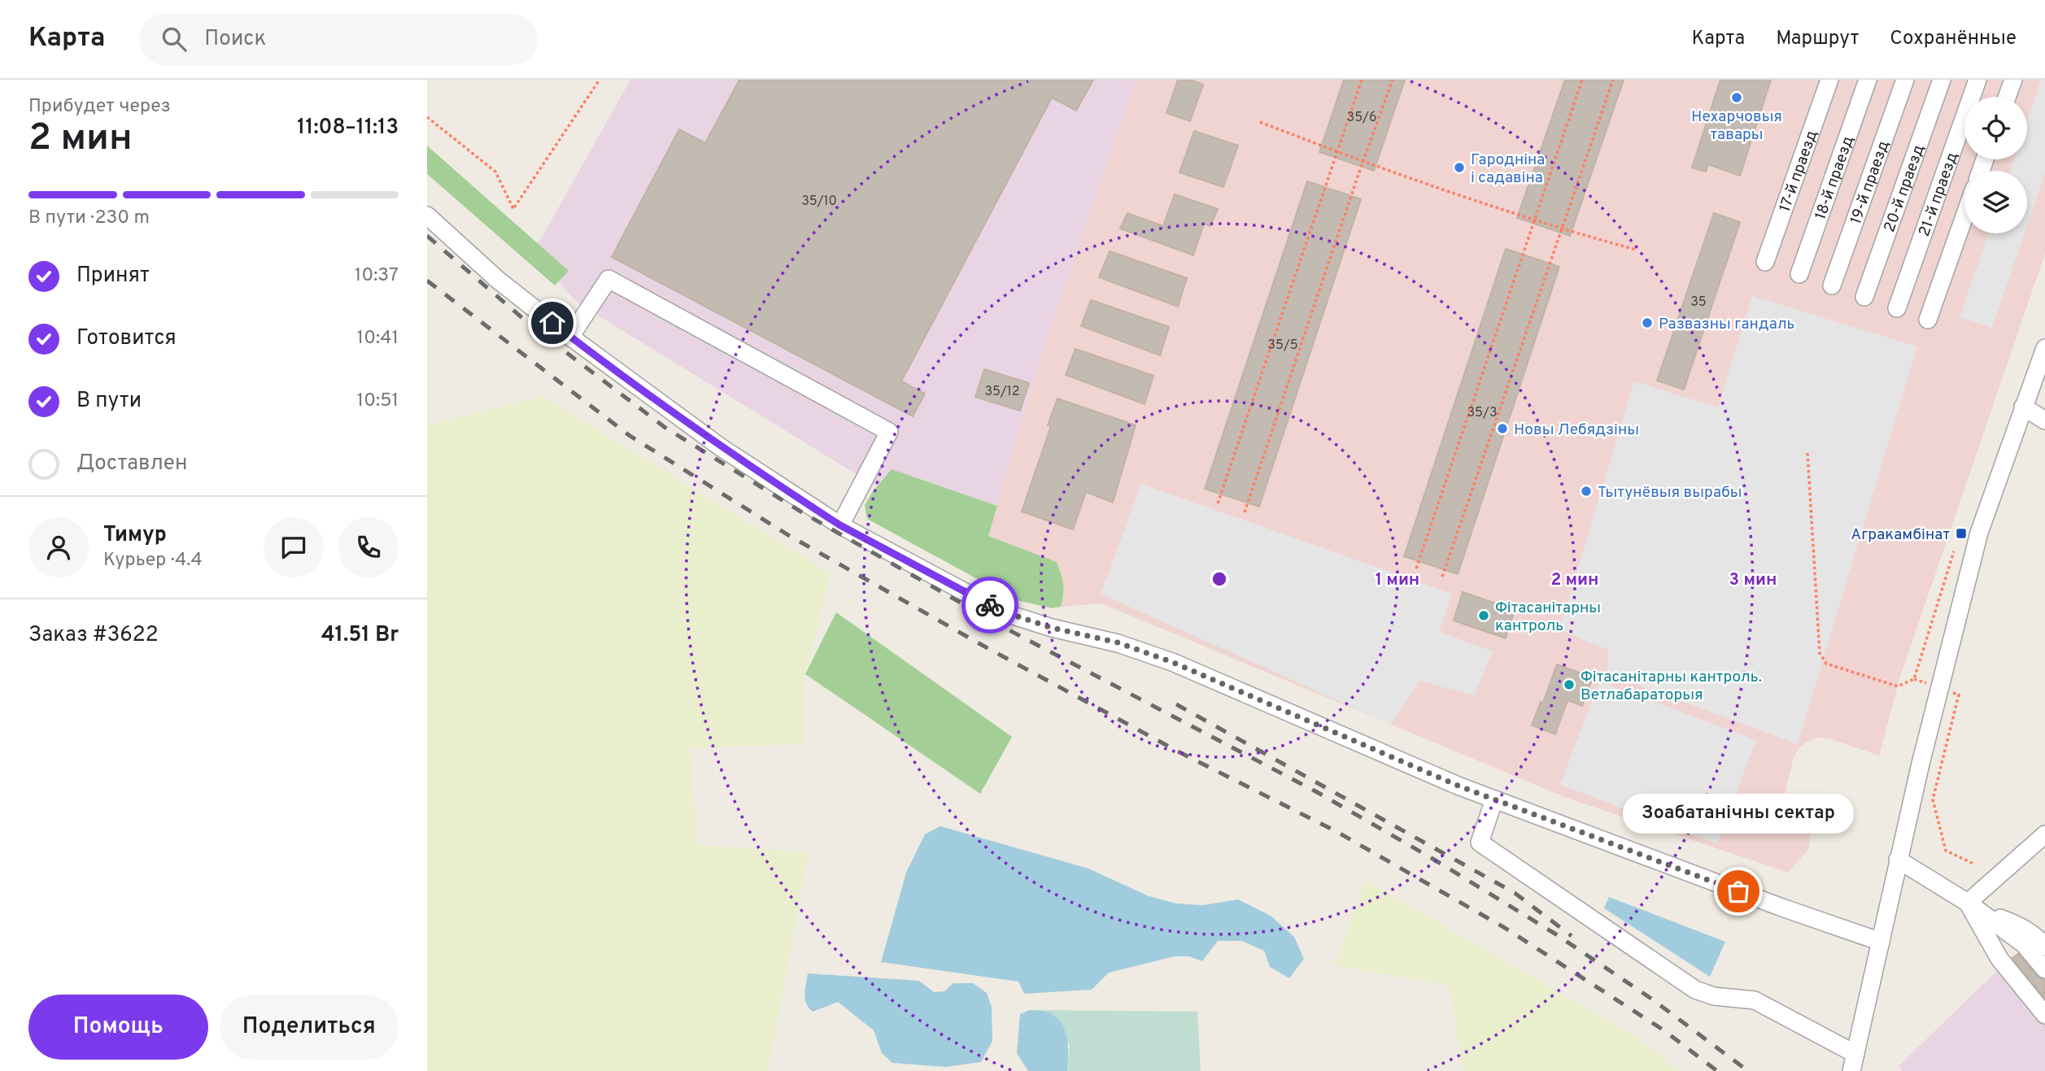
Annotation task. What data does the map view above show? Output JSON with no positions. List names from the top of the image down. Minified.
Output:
{"streets":{"street":["17-й праезд","18-й праезд","19-й праезд","20-й праезд","21-й праезд"]},"places":{"other":["Нехарчовыя тавары","Гародніна і садавіна","Развазны гандаль","Новы Лебядзіны","Тытунёвыя вырабы","Фітасанітарны кантроль","Фітасанітарны кантроль. Ветлабараторыя","Зоабатанічны сектар"],"transit":["Агракамбінат"]},"house_numbers":["35/6","35/10","35","35/5","35/12","35/3"],"page":{"header":"Карта","search":"Поиск","nav":["Карта","Маршрут","Сохранённые"],"heading":["2 мин","Прибудет через","11:08–11:13"],"panel":["Тимур","Курьер · 4.4","Заказ #3622","41.51 Br"],"bar":"В пути · 230 m","list":[["Принят","10:37"],["Готовится","10:41"],["В пути","10:51"],"Доставлен"],"bubble":"Зоабатанічны сектар","buttons":["Помощь","Поделиться"]},"rings":["1 мин","2 мин","3 мин"]}
